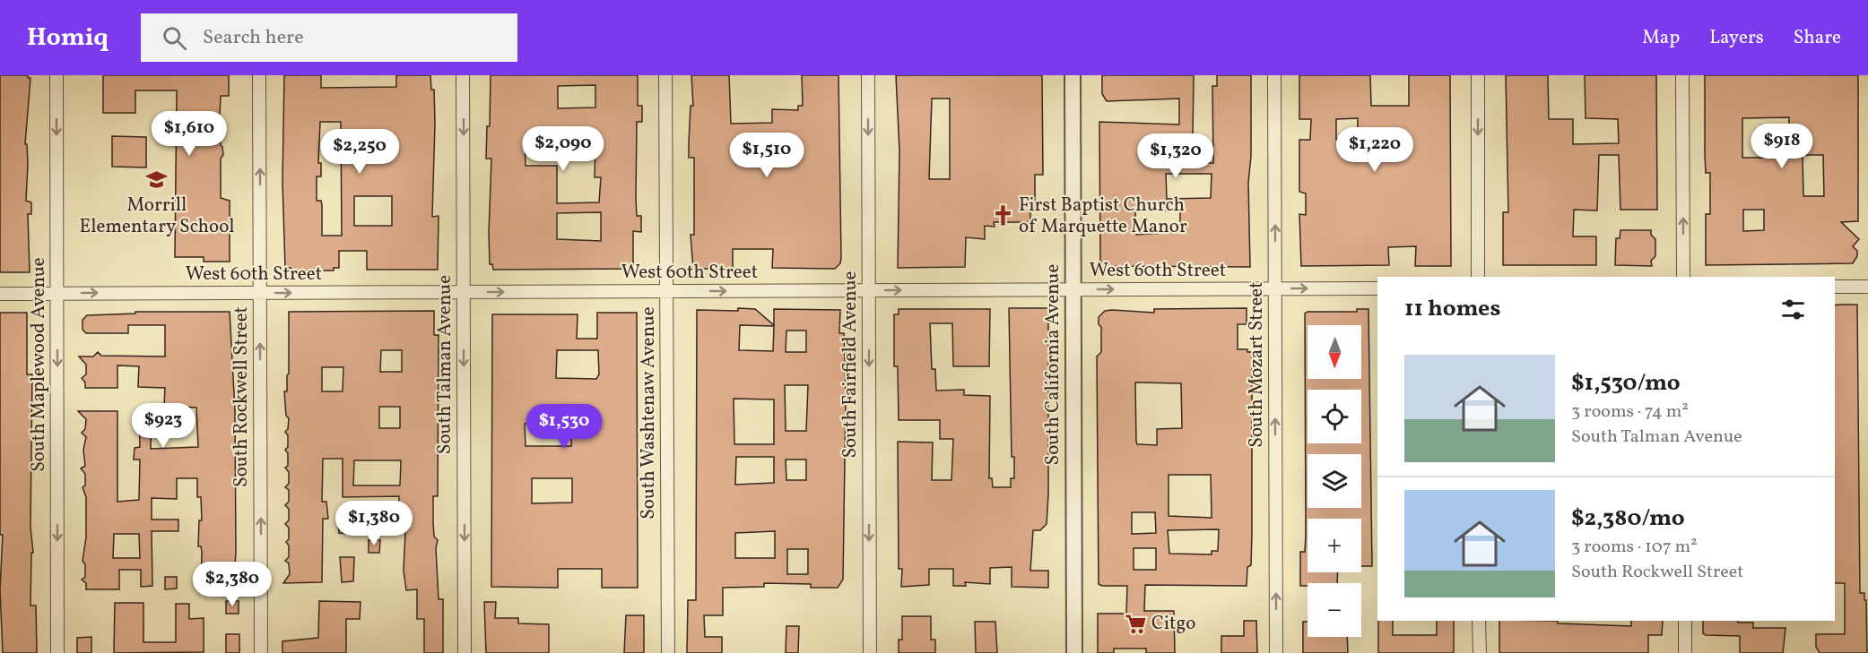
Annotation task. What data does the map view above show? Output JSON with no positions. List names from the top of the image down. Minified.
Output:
{"streets":{"street":["West 60th Street","South Maplewood Avenue","South Talman Avenue","South Fairfield Avenue","South California Avenue","South Mozart Street","South Rockwell Street","South Washtenaw Avenue"]},"crossings":[["West 60th Street","South Maplewood Avenue"],["West 60th Street","South Talman Avenue"],["West 60th Street","South Fairfield Avenue"],["West 60th Street","South California Avenue"],["West 60th Street","South Mozart Street"],["West 60th Street","South Rockwell Street"],["West 60th Street","South Washtenaw Avenue"]],"one_way":["West 60th Street","South Maplewood Avenue","South Talman Avenue","South Fairfield Avenue","South Mozart Street","South Rockwell Street"],"places":{"school or university":["Morrill Elementary School"],"church":["First Baptist Church of Marquette Manor"],"supermarket":["Citgo"]},"north":"bottom","page":{"header":"Homiq","search":"Search here","nav":["Map","Layers","Share"],"price":["$1,610","$918","$2,090","$1,220","$2,250","$1,510","$1,320","$923","$1,530","$1,380","$2,380"],"heading":"11 homes","map_buttons":["+","−"],"list":[{"name":"$1,530/mo","note":"3 rooms · 74 m² · South Talman Avenue"},{"name":"$2,380/mo","note":"3 rooms · 107 m² · South Rockwell Street"}]}}
